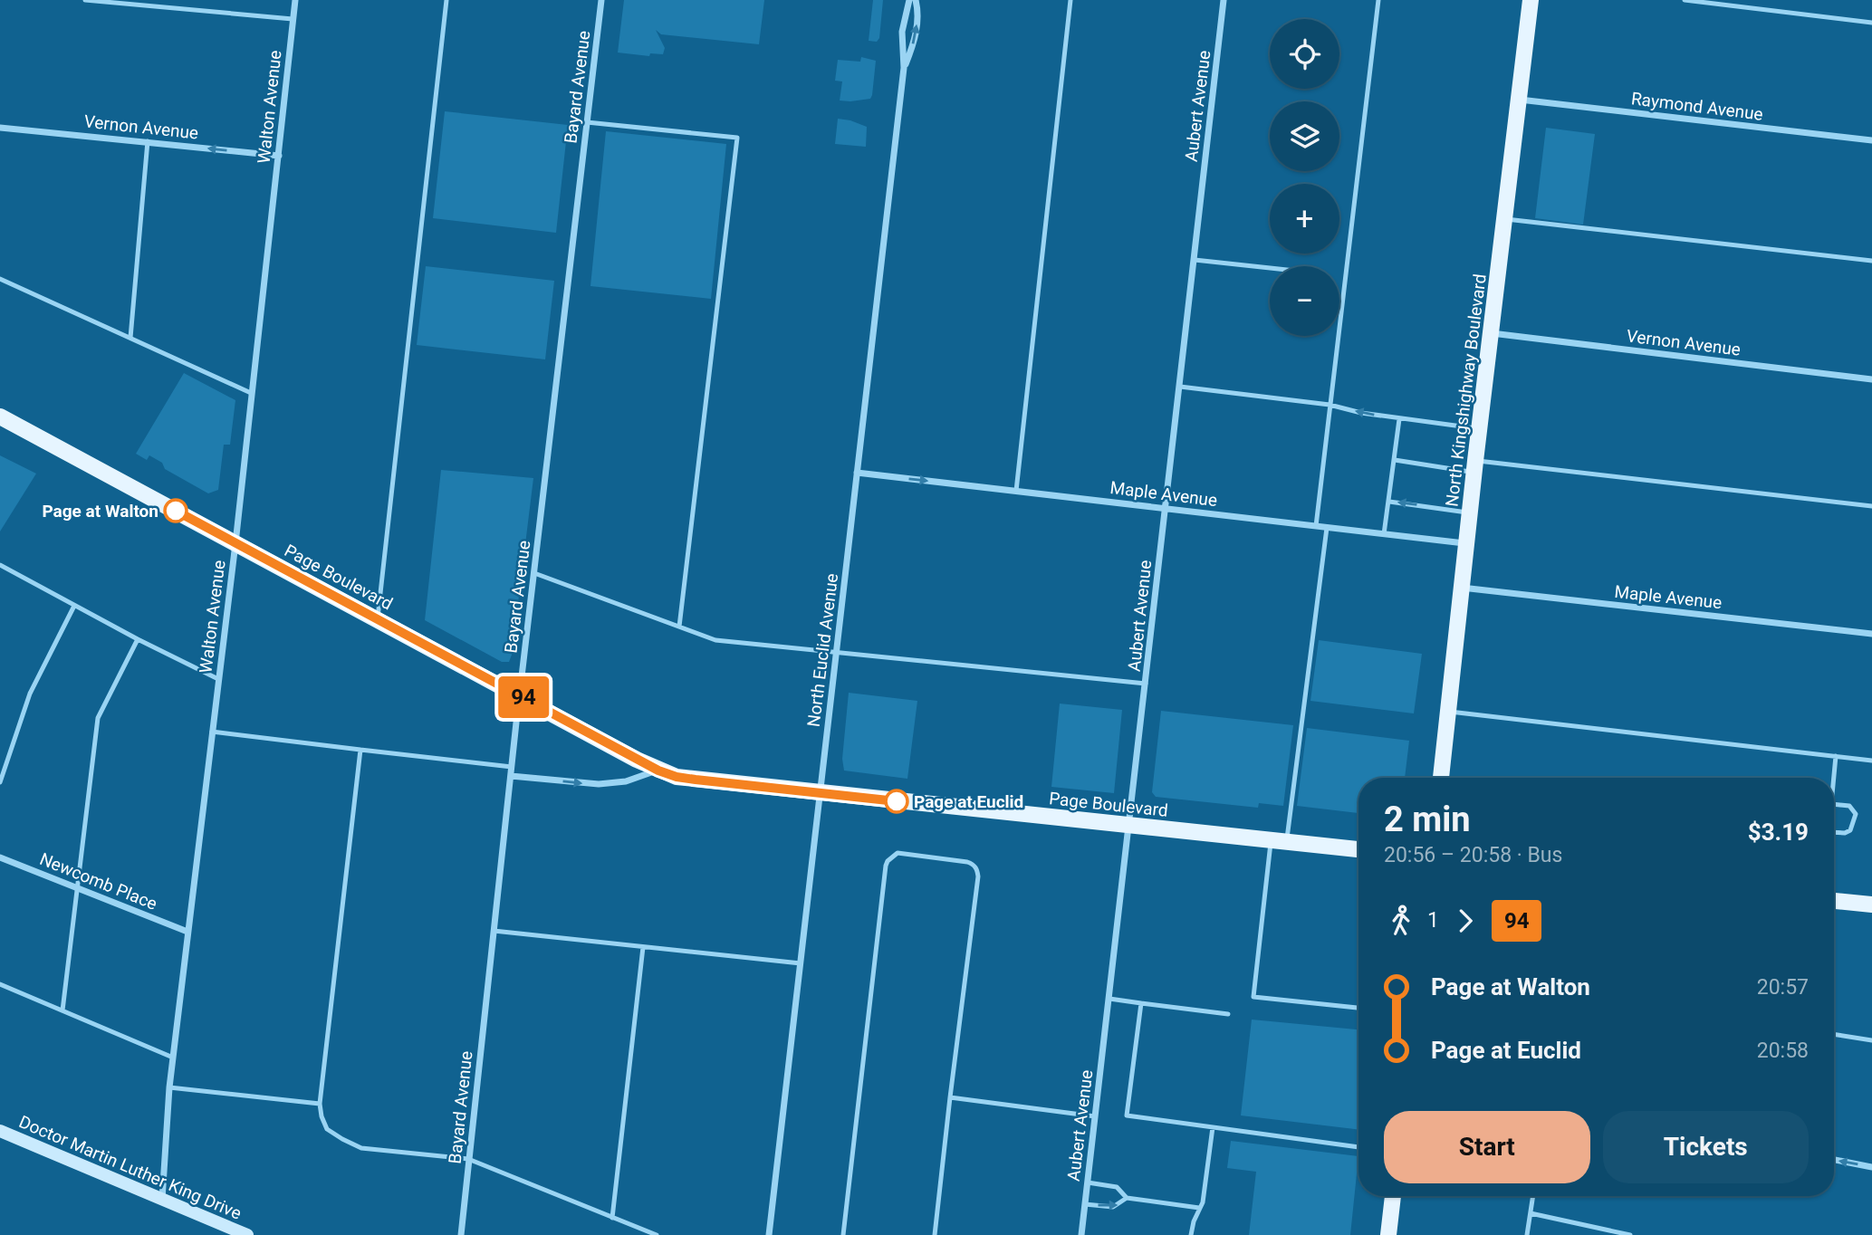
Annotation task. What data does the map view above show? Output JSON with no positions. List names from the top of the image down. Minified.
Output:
{"streets":{"main road":["North Kingshighway Boulevard","Page Boulevard","Doctor Martin Luther King Drive"],"street":["Bayard Avenue","Aubert Avenue","Raymond Avenue","Walton Avenue","Vernon Avenue","Maple Avenue","North Euclid Avenue","Newcomb Place"]},"crossings":[["Bayard Avenue","Page Boulevard"],["Aubert Avenue","Maple Avenue"],["Aubert Avenue","Page Boulevard"],["Raymond Avenue","North Kingshighway Boulevard"],["Walton Avenue","Vernon Avenue"],["Walton Avenue","Page Boulevard"],["Walton Avenue","Newcomb Place"],["Walton Avenue","Doctor Martin Luther King Drive"],["Vernon Avenue","North Kingshighway Boulevard"],["North Kingshighway Boulevard","Maple Avenue"],["Maple Avenue","North Euclid Avenue"],["Page Boulevard","North Euclid Avenue"]],"places":["Page at Walton","Page at Euclid"],"lines":["bus line 94"],"page":{"on_map":"94","map_buttons":["+","−"],"heading":["2 min","20:56 – 20:58 · Bus","$3.19"],"legs":["1","94"],"list":[{"name":"Page at Walton","value":"20:57"},{"name":"Page at Euclid","value":"20:58"}],"buttons":["Start","Tickets"]}}
